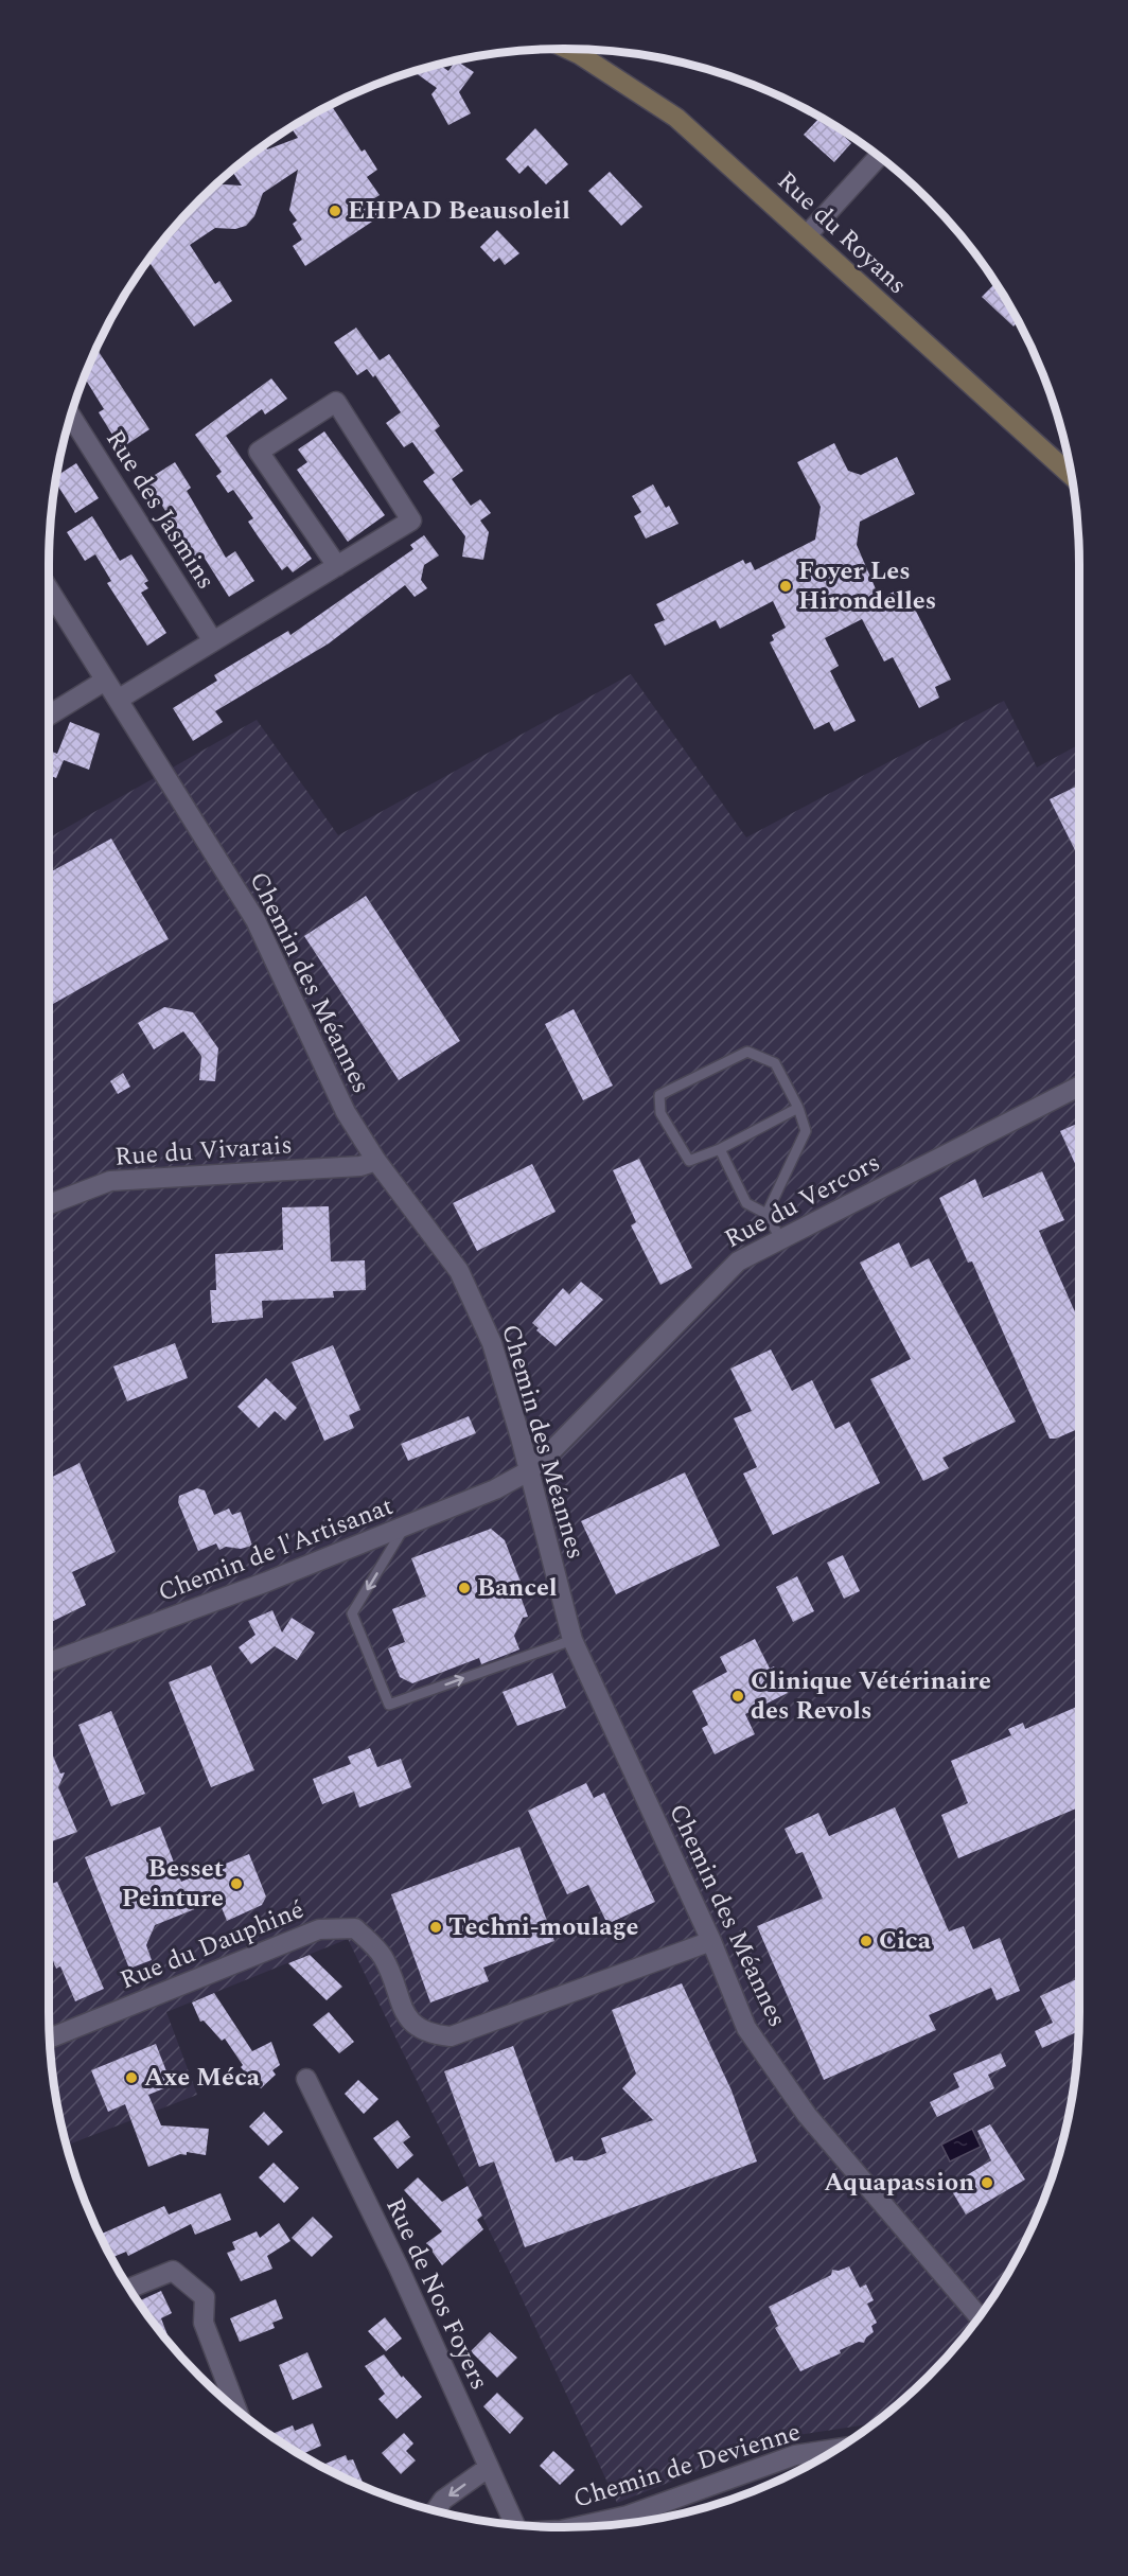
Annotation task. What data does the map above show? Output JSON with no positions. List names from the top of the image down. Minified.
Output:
{"streets":{"street":["Rue du Royans","Rue des Jasmins","Chemin des Méannes","Rue du Vivarais","Rue du Vercors","Chemin de l'Artisanat","Rue du Dauphiné","Rue de Nos Foyers","Chemin de Devienne"]},"crossings":[["Chemin des Méannes","Rue du Vivarais"],["Chemin des Méannes","Rue du Vercors"],["Chemin des Méannes","Chemin de l'Artisanat"],["Chemin des Méannes","Rue du Dauphiné"],["Rue du Vercors","Chemin de l'Artisanat"]],"places":["EHPAD Beausoleil","Foyer Les Hirondelles","Bancel","Clinique Vétérinaire des Revols","Besset Peinture","Techni-moulage","Cica","Axe Méca","Aquapassion"]}
